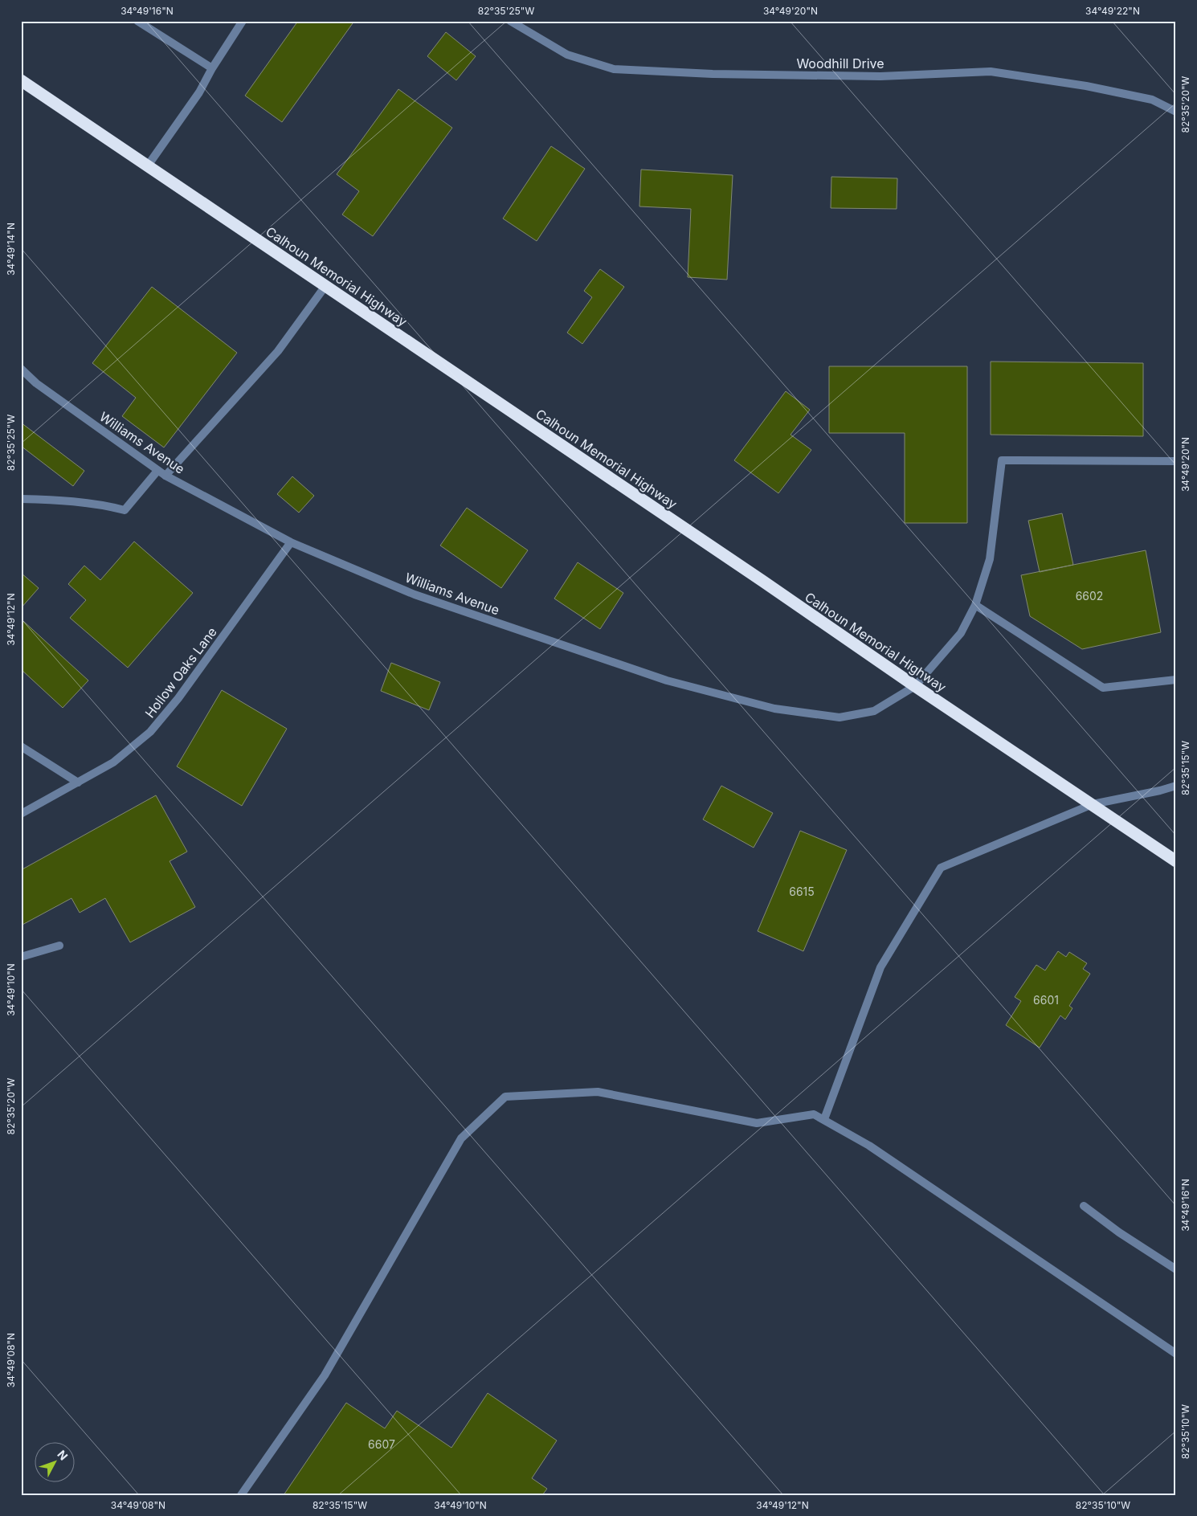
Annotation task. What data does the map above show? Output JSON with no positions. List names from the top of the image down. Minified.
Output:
{"streets":{"highway":["Calhoun Memorial Highway"],"street":["Woodhill Drive","Williams Avenue","Hollow Oaks Lane"]},"crossings":[["Calhoun Memorial Highway","Williams Avenue"],["Williams Avenue","Hollow Oaks Lane"]],"house_numbers":["6602","6615","6601","6607"],"north":"top right","coordinates":["34°49'16\"N","82°35'25\"W","34°49'20\"N","34°49'22\"N","82°35'20\"W","34°49'14\"N","34°49'12\"N","82°35'15\"W","34°49'10\"N","34°49'08\"N","82°35'10\"W"]}
